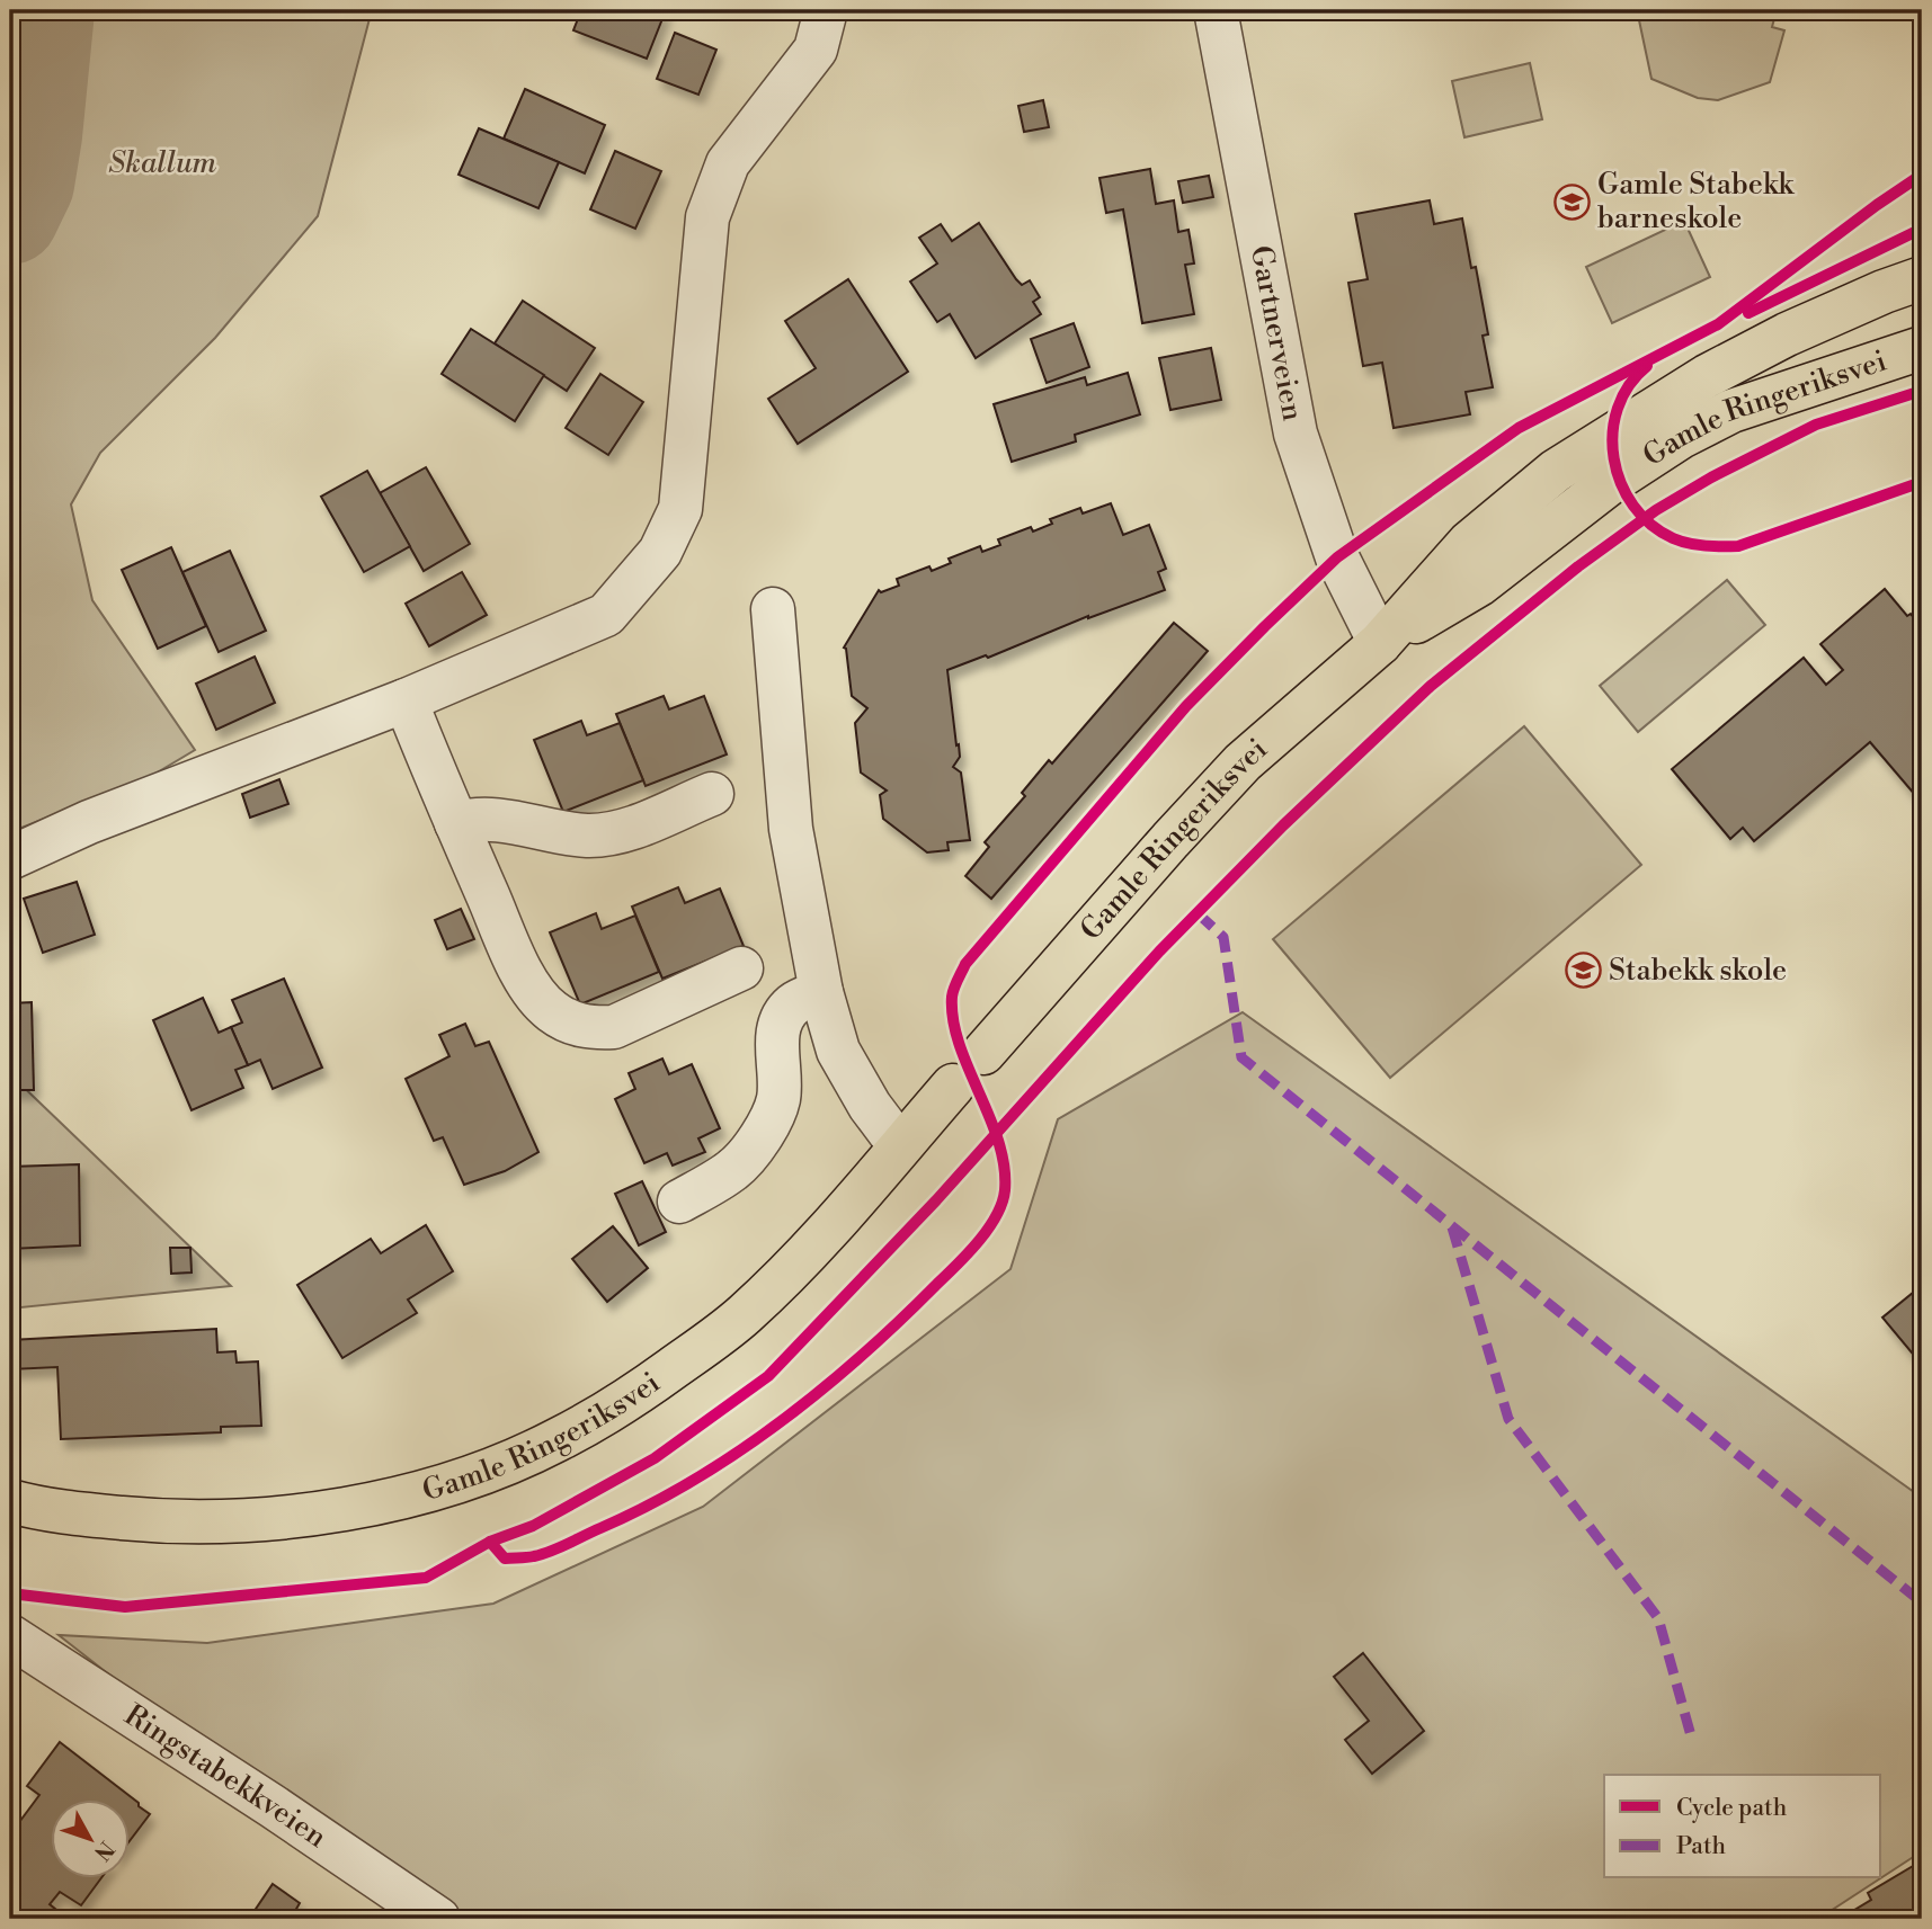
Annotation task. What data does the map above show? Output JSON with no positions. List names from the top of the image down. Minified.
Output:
{"streets":{"main road":["Gamle Ringeriksvei"],"street":["Gartnerveien","Ringstabekkveien"]},"crossings":[["Gartnerveien","Gamle Ringeriksvei"]],"parks":["Skallum"],"places":{"school or university":["Gamle Stabekk barneskole","Stabekk skole"]},"legend":["Cycle path","Path"],"north":"bottom right"}
